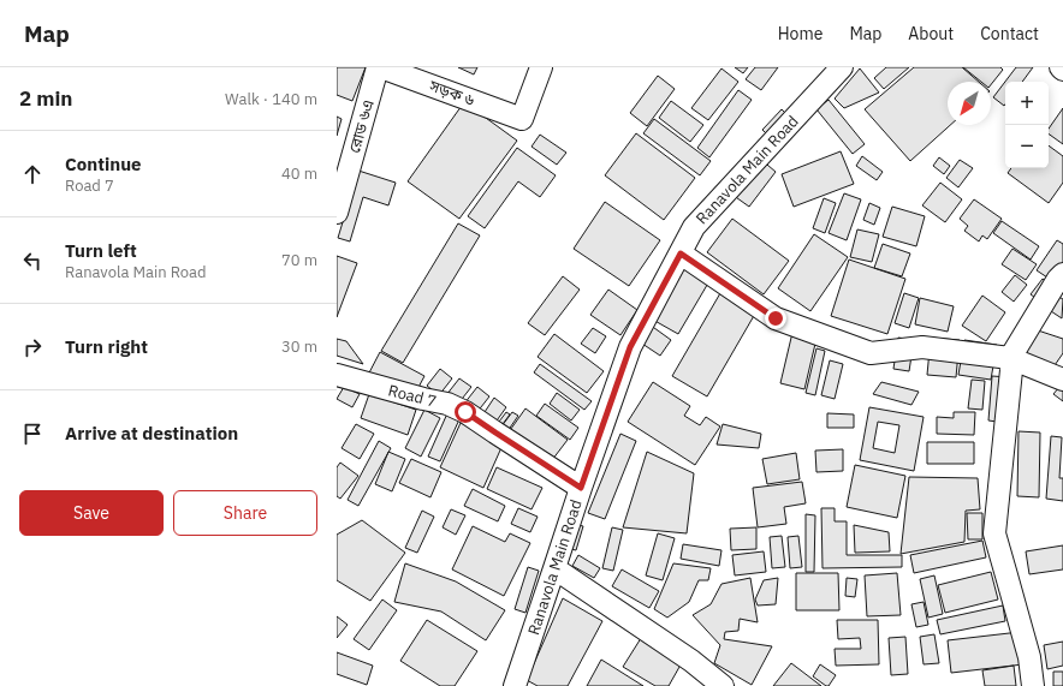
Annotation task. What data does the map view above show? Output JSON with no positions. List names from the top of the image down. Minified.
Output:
{"streets":{"street":["সড়ক ৬","রোড ৬এ","Ranavola Main Road","Road 7"]},"crossings":[["Ranavola Main Road","Road 7"]],"north":"bottom left","page":{"header":"Map","nav":["Home","Map","About","Contact"],"heading":["2 min","Walk · 140 m"],"map_buttons":["+","−"],"list":[["Continue","Road 7","40 m"],["Turn left","Ranavola Main Road","70 m"],["Turn right","30 m"],"Arrive at destination"],"buttons":["Save","Share"]}}
